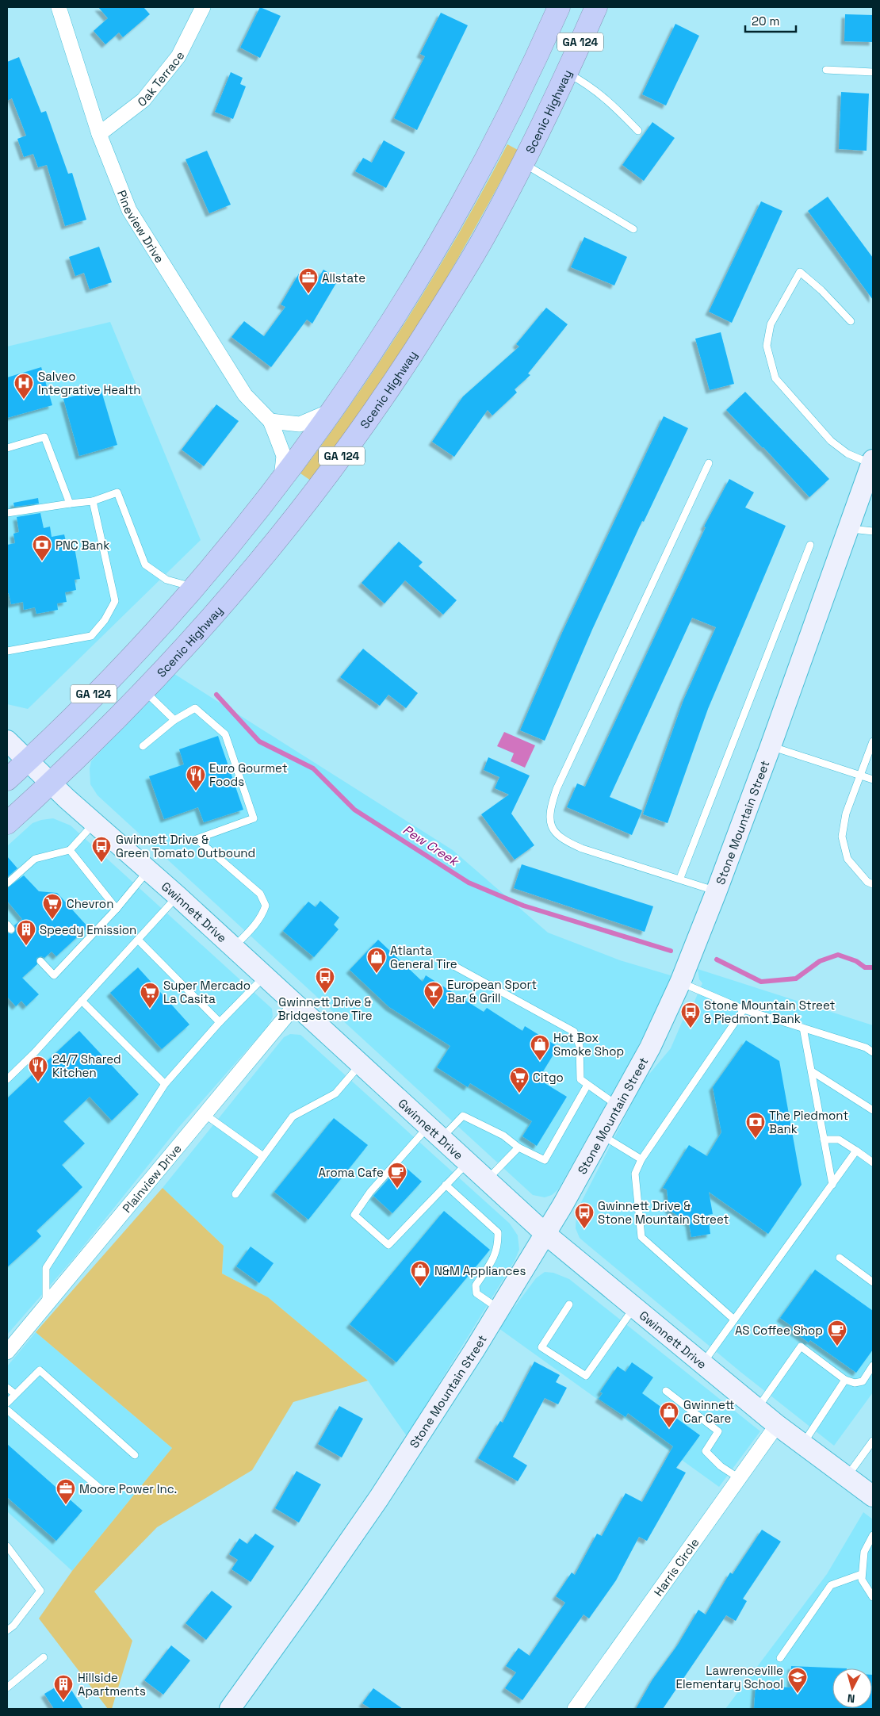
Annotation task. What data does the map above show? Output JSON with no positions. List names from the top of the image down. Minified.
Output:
{"streets":{"highway":["GA 124","Scenic Highway"],"main road":["Stone Mountain Street","Gwinnett Drive"],"street":["Oak Terrace","Pineview Drive","Plainview Drive","Harris Circle"]},"crossings":[["GA 124","Gwinnett Drive"],["Oak Terrace","Pineview Drive"],["Scenic Highway","Gwinnett Drive"],["Stone Mountain Street","Gwinnett Drive"],["Gwinnett Drive","Plainview Drive"],["Gwinnett Drive","Harris Circle"]],"water":["Pew Creek"],"places":{"office":["Allstate","Moore Power Inc."],"hospital":["Salveo Integrative Health"],"bank":["PNC Bank","The Piedmont Bank"],"restaurant":["Euro Gourmet Foods","24/7 Shared Kitchen"],"bus stop":["Gwinnett Drive & Green Tomato Outbound","Gwinnett Drive & Bridgestone Tire","Stone Mountain Street & Piedmont Bank","Gwinnett Drive & Stone Mountain Street"],"supermarket":["Chevron","Super Mercado La Casita","Citgo"],"building":["Speedy Emission","Hillside Apartments"],"shop":["Atlanta General Tire","Hot Box Smoke Shop","N&M Appliances","Gwinnett Car Care"],"bar":["European Sport Bar & Grill"],"cafe":["Aroma Cafe","AS Coffee Shop"],"school or university":["Lawrenceville Elementary School"]},"scale_bar":"20 m","north":"bottom"}
